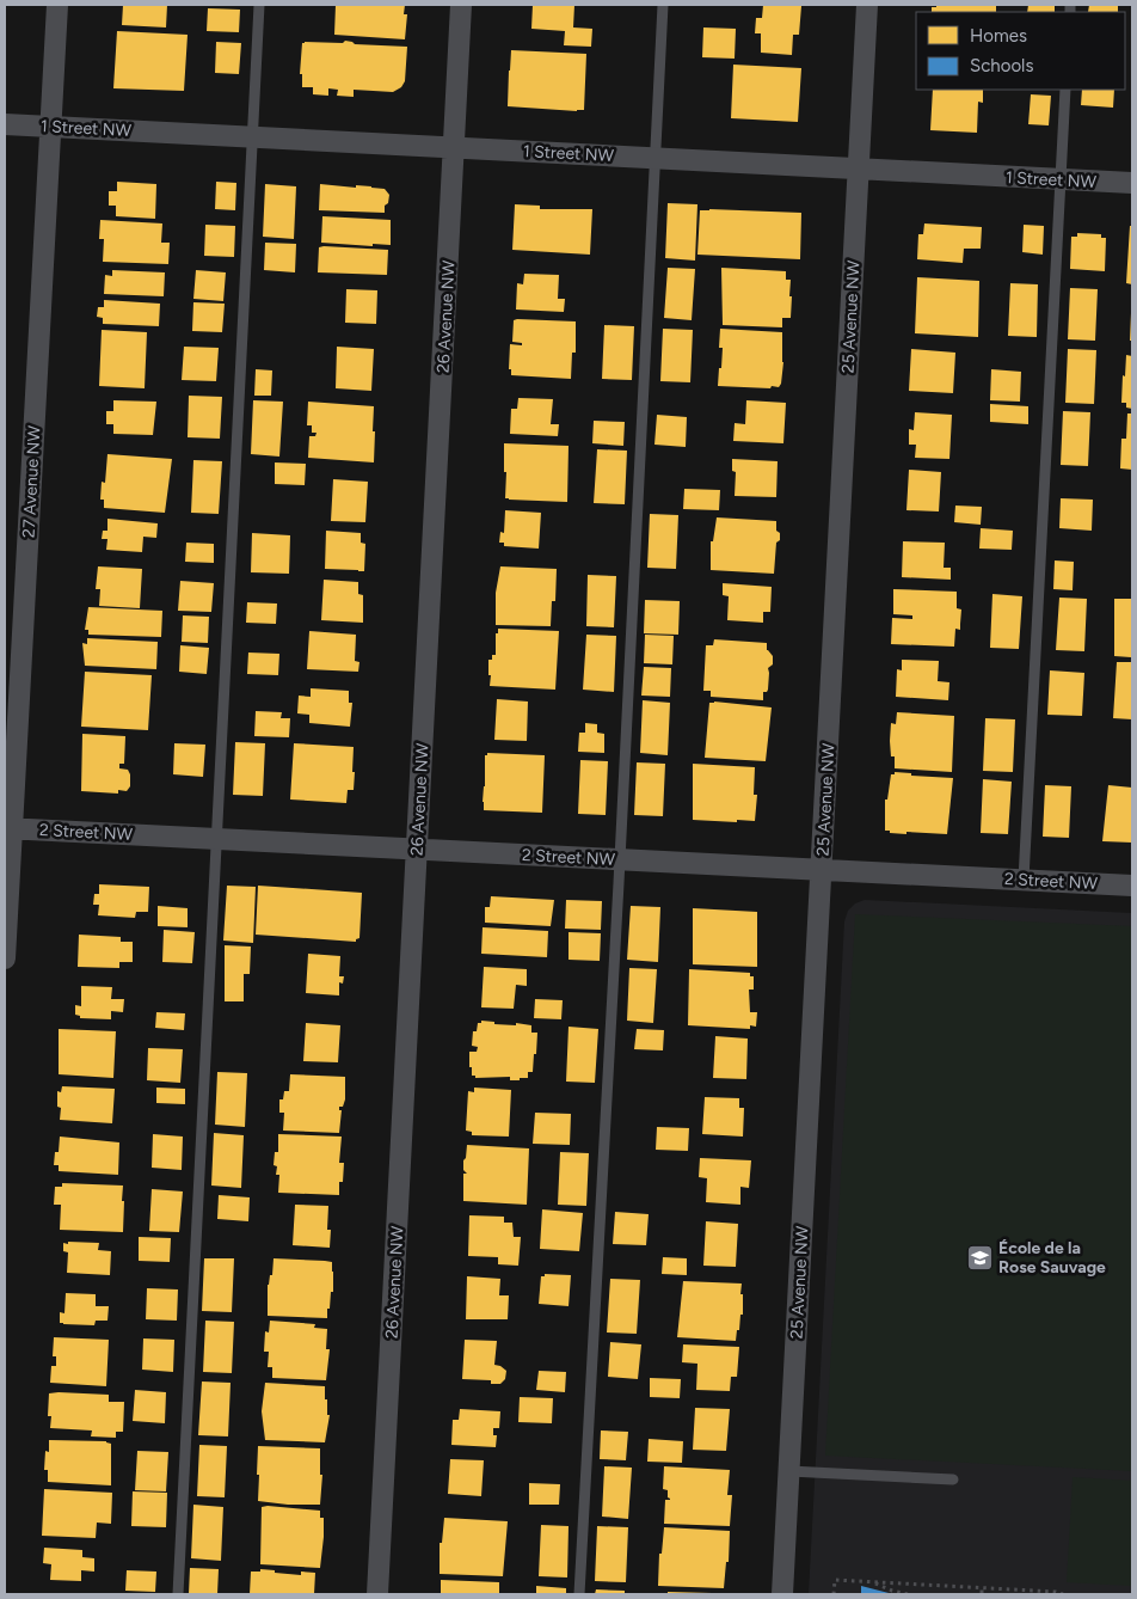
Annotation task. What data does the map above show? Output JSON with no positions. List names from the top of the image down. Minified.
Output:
{"streets":{"street":["1 Street NW","26 Avenue NW","25 Avenue NW","27 Avenue NW","2 Street NW"]},"crossings":[["1 Street NW","26 Avenue NW"],["1 Street NW","25 Avenue NW"],["1 Street NW","27 Avenue NW"],["26 Avenue NW","2 Street NW"],["25 Avenue NW","2 Street NW"],["27 Avenue NW","2 Street NW"]],"places":{"school or university":["École de la Rose Sauvage"]},"legend":["Homes","Schools"]}
